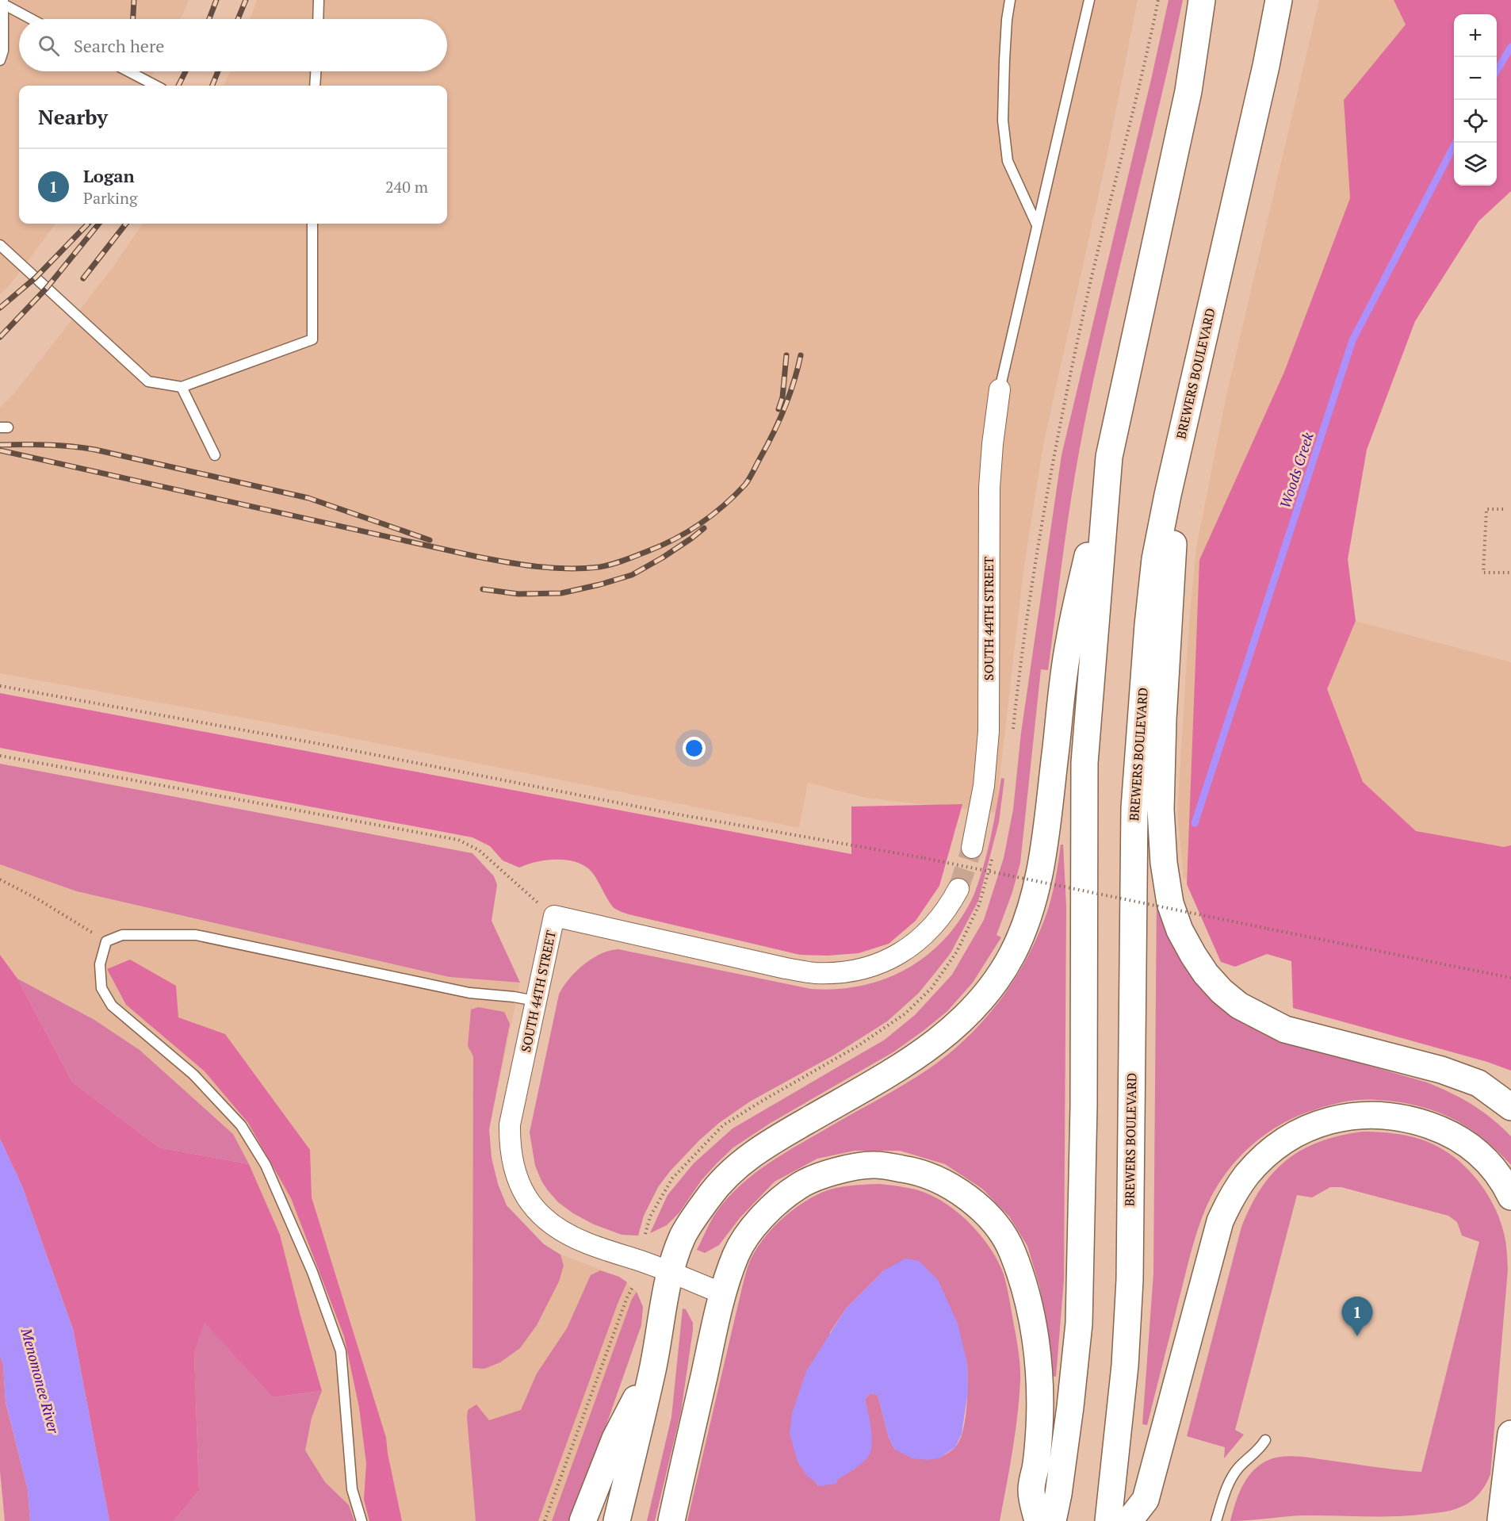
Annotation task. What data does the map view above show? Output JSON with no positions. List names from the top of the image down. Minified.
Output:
{"streets":{"highway":["BREWERS BOULEVARD"],"street":["SOUTH 44TH STREET"]},"water":["Woods Creek","Menomonee River"],"page":{"map_buttons":["+","−"],"search":"Search here","heading":"Nearby","list":[{"mark":"1","name":"Logan","note":"Parking","value":"240 m"}],"pins":"1"}}
